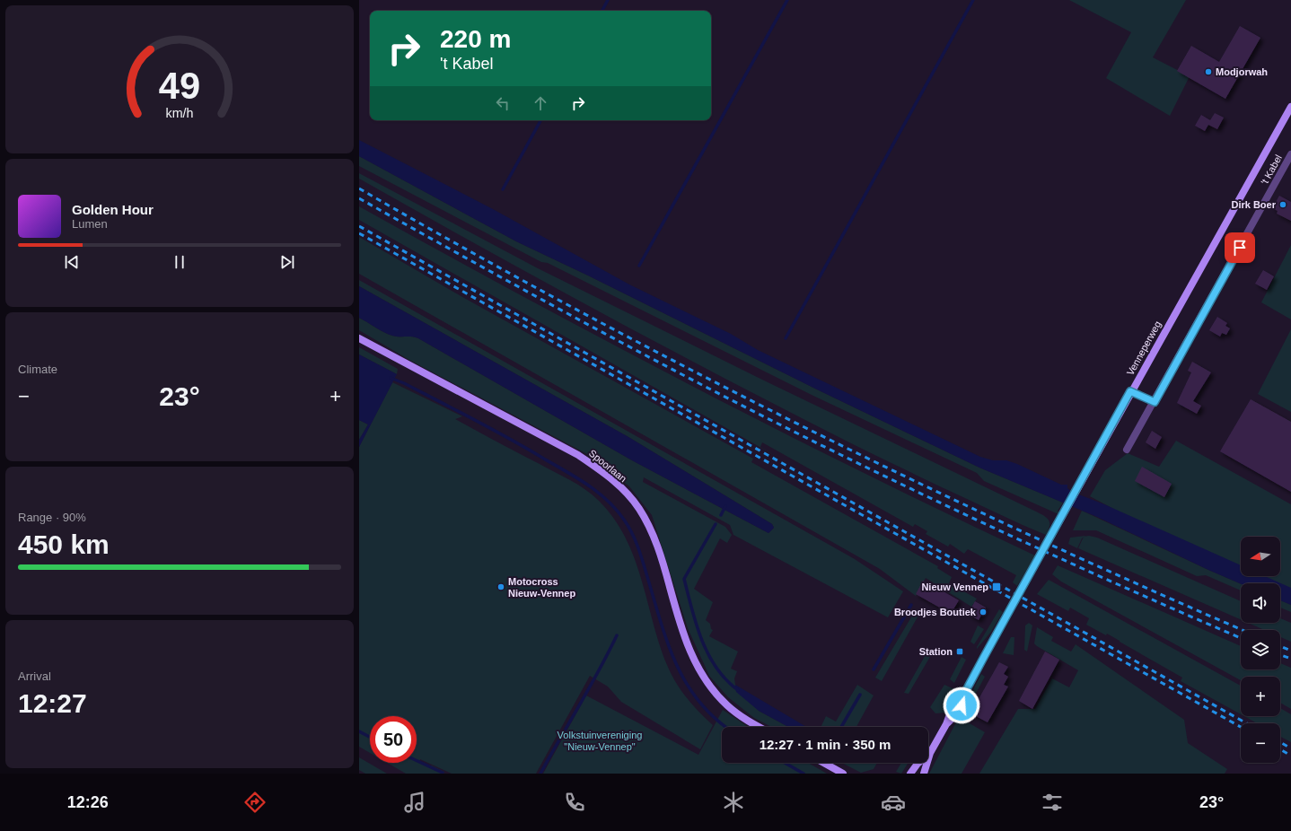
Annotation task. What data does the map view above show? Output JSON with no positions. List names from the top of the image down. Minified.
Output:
{"streets":{"main road":["Venneperweg","Spoorlaan"],"street":["'t Kabel"]},"parks":["Volkstuinvereniging \"Nieuw-Vennep\""],"places":{"other":["Modjorwah","Dirk Boer","Motocross Nieuw-Vennep","Broodjes Boutiek"],"transit":["Nieuw Vennep","Station"]},"north":"left","page":{"turn":["220 m","'t Kabel"],"song":["Golden Hour","Lumen"],"tile":["Climate",["Range · 90%","450 km"],["Arrival","12:27"]],"heat":["−","23°","+"],"map_buttons":["+","−"],"limit":"50","trip":"12:27 · 1 min · 350 m","tabs":["12:26","23°"],"gauge":["49","km/h"]}}
